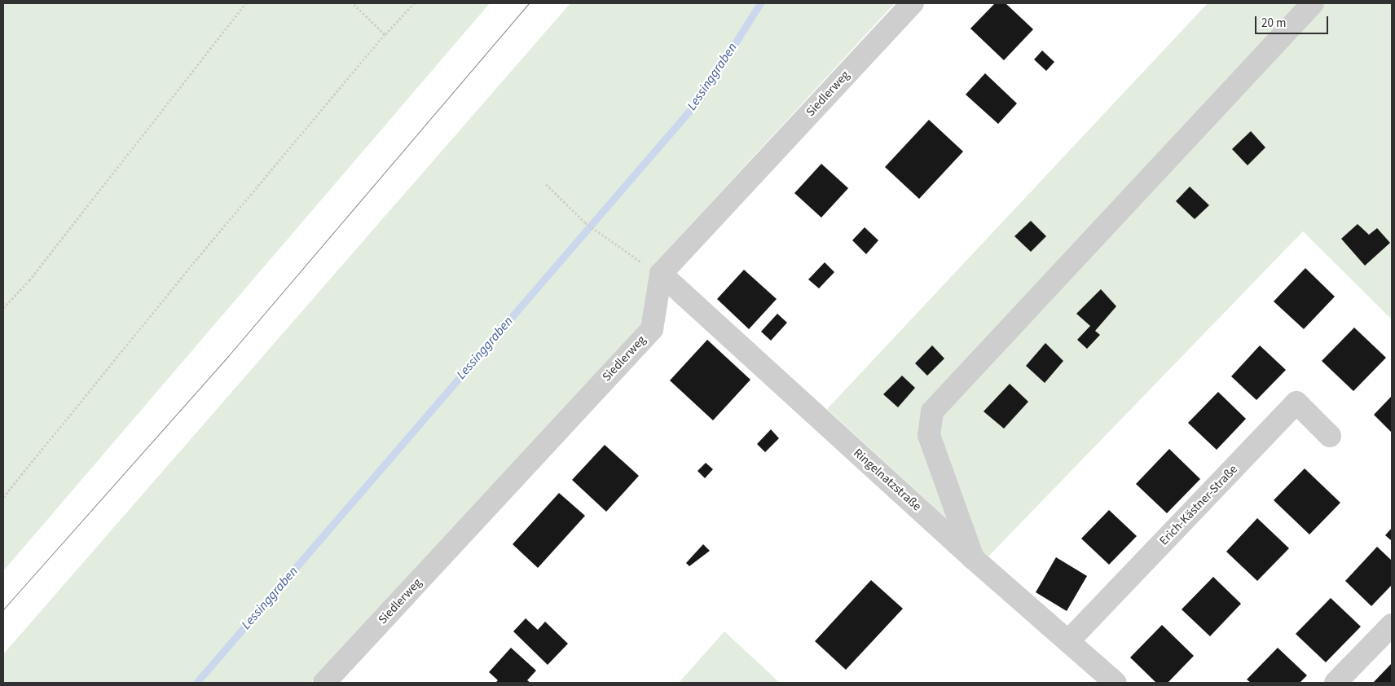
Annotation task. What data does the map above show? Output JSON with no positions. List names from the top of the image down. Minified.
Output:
{"streets":{"street":["Siedlerweg","Ringelnatzstraße","Erich-Kästner-Straße"]},"crossings":[["Siedlerweg","Ringelnatzstraße"],["Ringelnatzstraße","Erich-Kästner-Straße"]],"water":["Lessinggraben"],"scale_bar":"20 m"}
